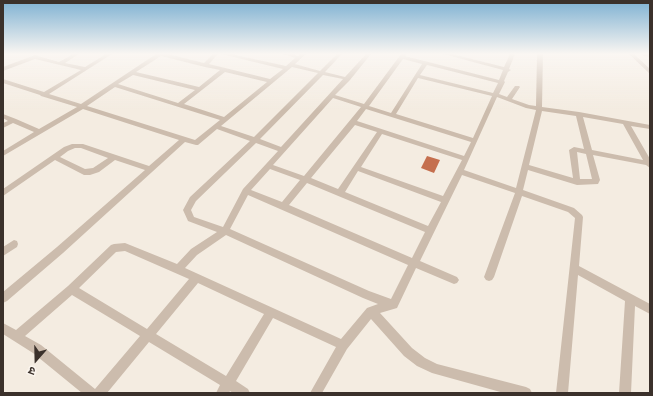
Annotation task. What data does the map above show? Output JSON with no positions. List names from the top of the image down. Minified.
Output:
{"north":"bottom"}
